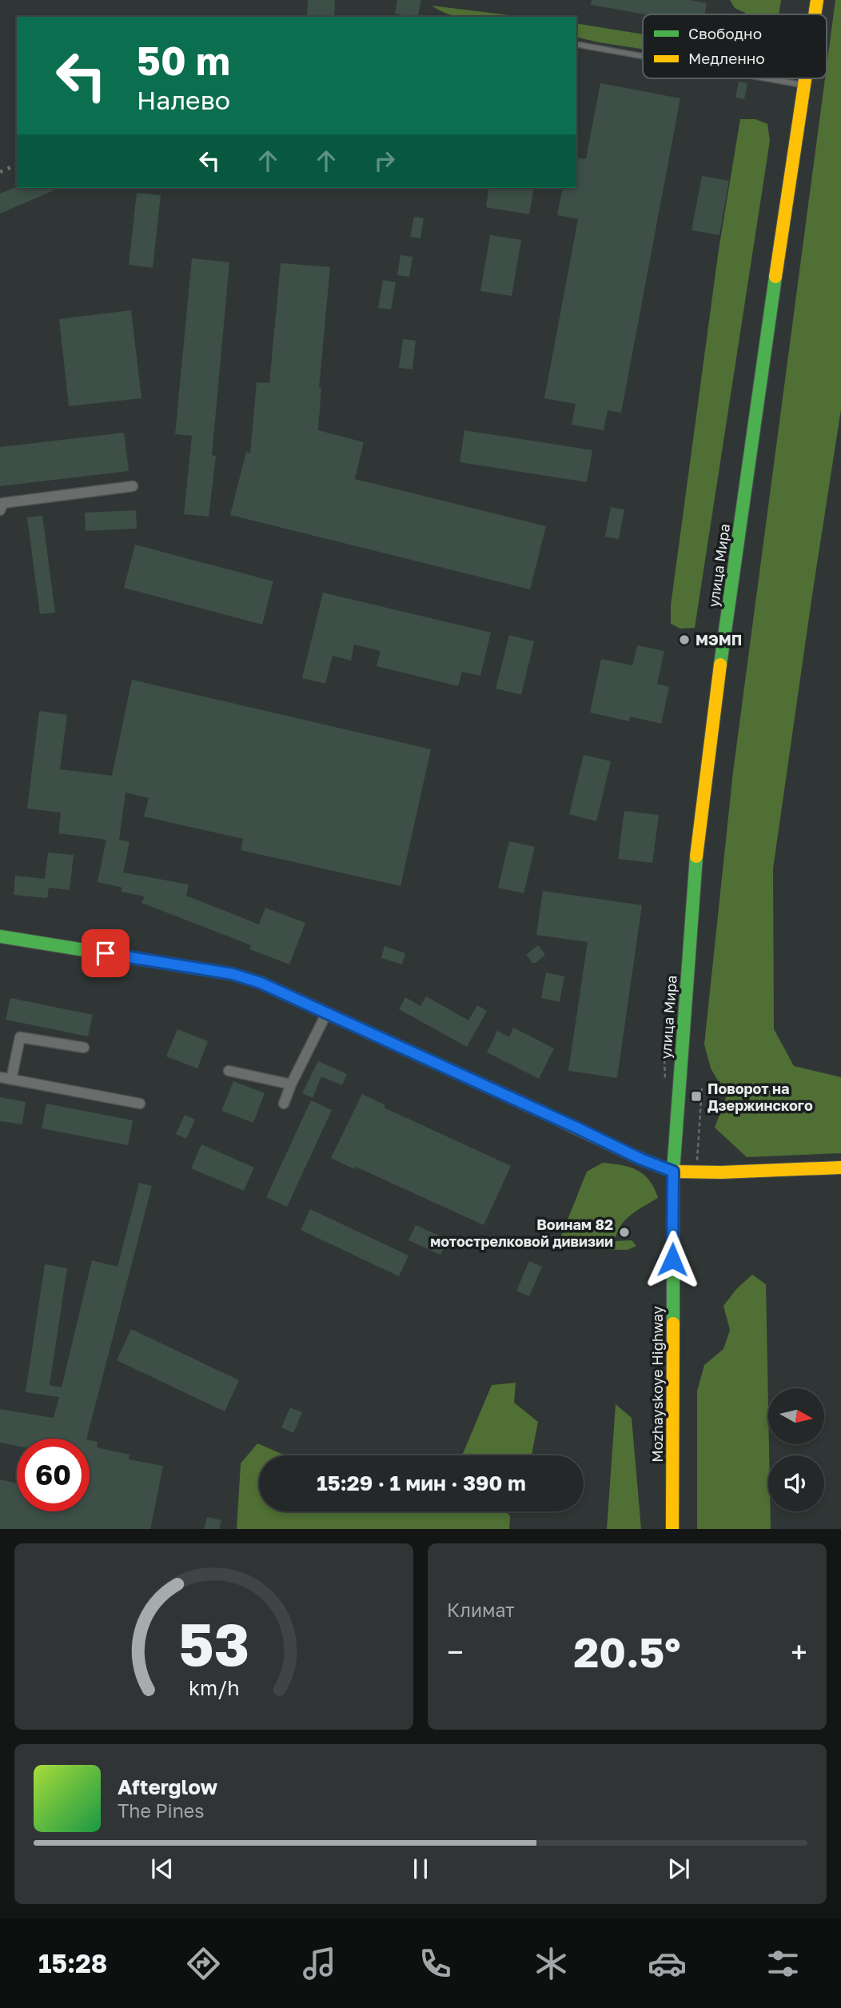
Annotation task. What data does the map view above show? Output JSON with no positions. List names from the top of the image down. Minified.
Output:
{"streets":{"main road":["улица Мира","Mozhayskoye Highway"]},"crossings":[["улица Мира","Mozhayskoye Highway"]],"places":{"other":["МЭМП","Воинам 82 мотострелковой дивизии"],"transit":["Поворот на Дзержинского"]},"legend":["Свободно","Медленно"],"north":"right","page":{"turn":["50 m","Налево"],"limit":"60","trip":"15:29 · 1 мин · 390 m","tile":"Климат","heat":["−","20.5°","+"],"song":["Afterglow","The Pines"],"tabs":"15:28","gauge":["53","km/h"]}}
